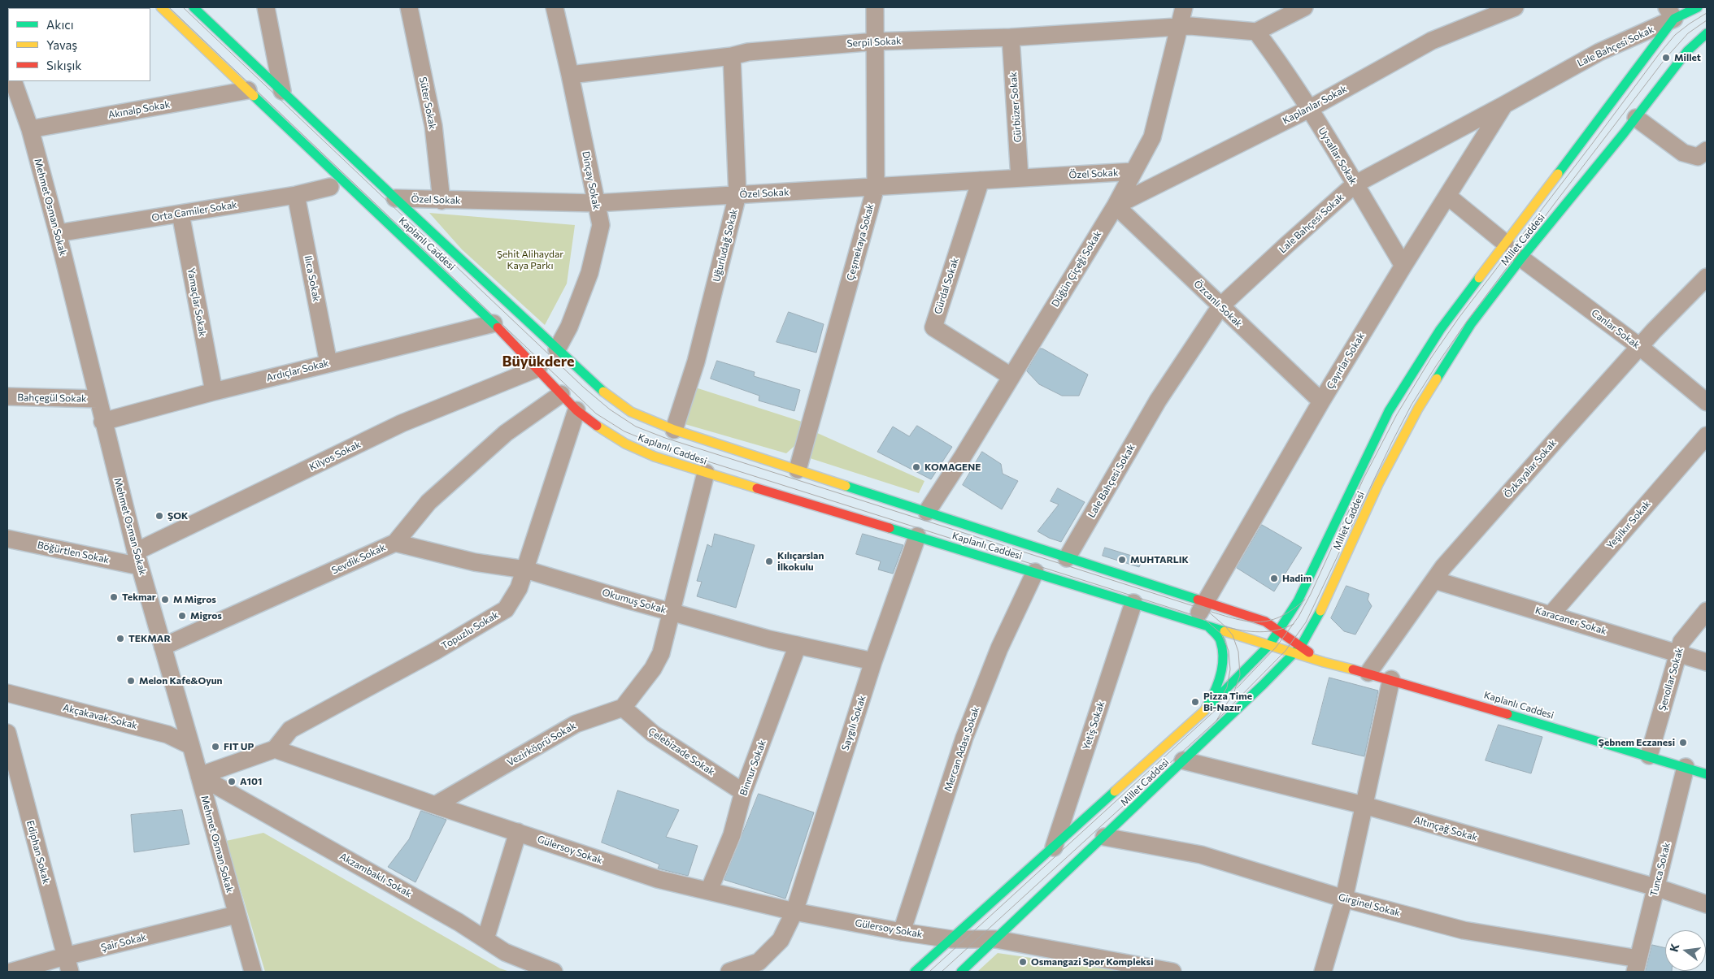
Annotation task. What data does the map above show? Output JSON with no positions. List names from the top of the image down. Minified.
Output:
{"streets":{"main road":["Millet Caddesi","Kaplanlı Caddesi"],"street":["Serpil Sokak","Lale Bahçesi Sokak","Süter Sokak","Kaplanlar Sokak","Gürbüzer Sokak","Akınalp Sokak","Uysallar Sokak","Özel Sokak","Dinçay Sokak","Mehmet Osman Sokak","Orta Camiler Sokak","Çeşmekaya Sokak","Uğurludağ Sokak","Düğün Çiçeği Sokak","Ilıca Sokak","Gürdal Sokak","Yamaçlar Sokak","Özcanlı Sokak","Canlar Sokak","Çayırlar Sokak","Ardıçlar Sokak","Bahçegül Sokak","Kilyos Sokak","Özkayalar Sokak","Yeşilkır Sokak","Böğürtlen Sokak","Sevdik Sokak","Okumuş Sokak","Karacaner Sokak","Topuzlu Sokak","Şenollar Sokak","Akçakavak Sokak","Saygılı Sokak","Yetiş Sokak","Vezirköprü Sokak","Mercan Adası Sokak","Çelebizade Sokak","Binnur Sokak","Altınçağ Sokak","Gülersoy Sokak","Ediphan Sokak","Tunca Sokak","Akzambaklı Sokak","Girginel Sokak","Şair Sokak"]},"crossings":[["Serpil Sokak","Gürbüzer Sokak"],["Serpil Sokak","Dinçay Sokak"],["Serpil Sokak","Çeşmekaya Sokak"],["Serpil Sokak","Uğurludağ Sokak"],["Serpil Sokak","Düğün Çiçeği Sokak"],["Lale Bahçesi Sokak","Uysallar Sokak"],["Lale Bahçesi Sokak","Millet Caddesi"],["Lale Bahçesi Sokak","Kaplanlı Caddesi"],["Lale Bahçesi Sokak","Özcanlı Sokak"],["Lale Bahçesi Sokak","Çayırlar Sokak"],["Süter Sokak","Özel Sokak"],["Kaplanlar Sokak","Uysallar Sokak"],["Kaplanlar Sokak","Düğün Çiçeği Sokak"],["Kaplanlar Sokak","Özcanlı Sokak"],["Gürbüzer Sokak","Özel Sokak"],["Akınalp Sokak","Mehmet Osman Sokak"],["Akınalp Sokak","Kaplanlı Caddesi"],["Uysallar Sokak","Çayırlar Sokak"],["Özel Sokak","Dinçay Sokak"],["Özel Sokak","Çeşmekaya Sokak"],["Özel Sokak","Kaplanlı Caddesi"],["Özel Sokak","Uğurludağ Sokak"],["Özel Sokak","Düğün Çiçeği Sokak"],["Özel Sokak","Gürdal Sokak"],["Dinçay Sokak","Kaplanlı Caddesi"],["Mehmet Osman Sokak","Orta Camiler Sokak"],["Mehmet Osman Sokak","Ardıçlar Sokak"],["Mehmet Osman Sokak","Bahçegül Sokak"],["Mehmet Osman Sokak","Kilyos Sokak"],["Mehmet Osman Sokak","Böğürtlen Sokak"],["Mehmet Osman Sokak","Sevdik Sokak"],["Mehmet Osman Sokak","Akçakavak Sokak"],["Mehmet Osman Sokak","Akzambaklı Sokak"],["Mehmet Osman Sokak","Şair Sokak"],["Orta Camiler Sokak","Ilıca Sokak"],["Orta Camiler Sokak","Yamaçlar Sokak"],["Millet Caddesi","Kaplanlı Caddesi"],["Millet Caddesi","Canlar Sokak"],["Millet Caddesi","Çayırlar Sokak"],["Millet Caddesi","Yetiş Sokak"],["Millet Caddesi","Altınçağ Sokak"],["Millet Caddesi","Gülersoy Sokak"],["Millet Caddesi","Girginel Sokak"],["Çeşmekaya Sokak","Kaplanlı Caddesi"],["Kaplanlı Caddesi","Uğurludağ Sokak"],["Kaplanlı Caddesi","Düğün Çiçeği Sokak"],["Kaplanlı Caddesi","Çayırlar Sokak"],["Kaplanlı Caddesi","Ardıçlar Sokak"],["Kaplanlı Caddesi","Kilyos Sokak"],["Kaplanlı Caddesi","Özkayalar Sokak"],["Kaplanlı Caddesi","Sevdik Sokak"],["Kaplanlı Caddesi","Topuzlu Sokak"],["Kaplanlı Caddesi","Şenollar Sokak"],["Kaplanlı Caddesi","Saygılı Sokak"],["Kaplanlı Caddesi","Yetiş Sokak"],["Kaplanlı Caddesi","Mercan Adası Sokak"],["Kaplanlı Caddesi","Tunca Sokak"],["Düğün Çiçeği Sokak","Gürdal Sokak"],["Düğün Çiçeği Sokak","Özcanlı Sokak"],["Ilıca Sokak","Ardıçlar Sokak"],["Yamaçlar Sokak","Ardıçlar Sokak"],["Özcanlı Sokak","Çayırlar Sokak"],["Canlar Sokak","Özkayalar Sokak"],["Kilyos Sokak","Böğürtlen Sokak"],["Özkayalar Sokak","Karacaner Sokak"],["Yeşilkır Sokak","Karacaner Sokak"],["Sevdik Sokak","Okumuş Sokak"],["Okumuş Sokak","Topuzlu Sokak"],["Okumuş Sokak","Saygılı Sokak"],["Okumuş Sokak","Binnur Sokak"],["Karacaner Sokak","Şenollar Sokak"],["Topuzlu Sokak","Gülersoy Sokak"],["Saygılı Sokak","Gülersoy Sokak"],["Vezirköprü Sokak","Çelebizade Sokak"],["Vezirköprü Sokak","Gülersoy Sokak"],["Mercan Adası Sokak","Gülersoy Sokak"],["Çelebizade Sokak","Binnur Sokak"],["Binnur Sokak","Gülersoy Sokak"],["Altınçağ Sokak","Tunca Sokak"],["Ediphan Sokak","Şair Sokak"],["Tunca Sokak","Girginel Sokak"]],"districts":["Büyükdere"],"parks":["Şehit Alihaydar Kaya Parkı"],"places":["Millet","KOMAGENE","ŞOK","MUHTARLIK","Kılıçarslan İlkokulu","Hadim","Tekmar","M Migros","Migros","TEKMAR","Melon Kafe&Oyun","Pizza Time Bi-Nazır","Şebnem Eczanesi","FIT UP","A101","Osmangazi Spor Kompleksi"],"legend":["Akıcı","Yavaş","Sıkışık"],"north":"left"}
